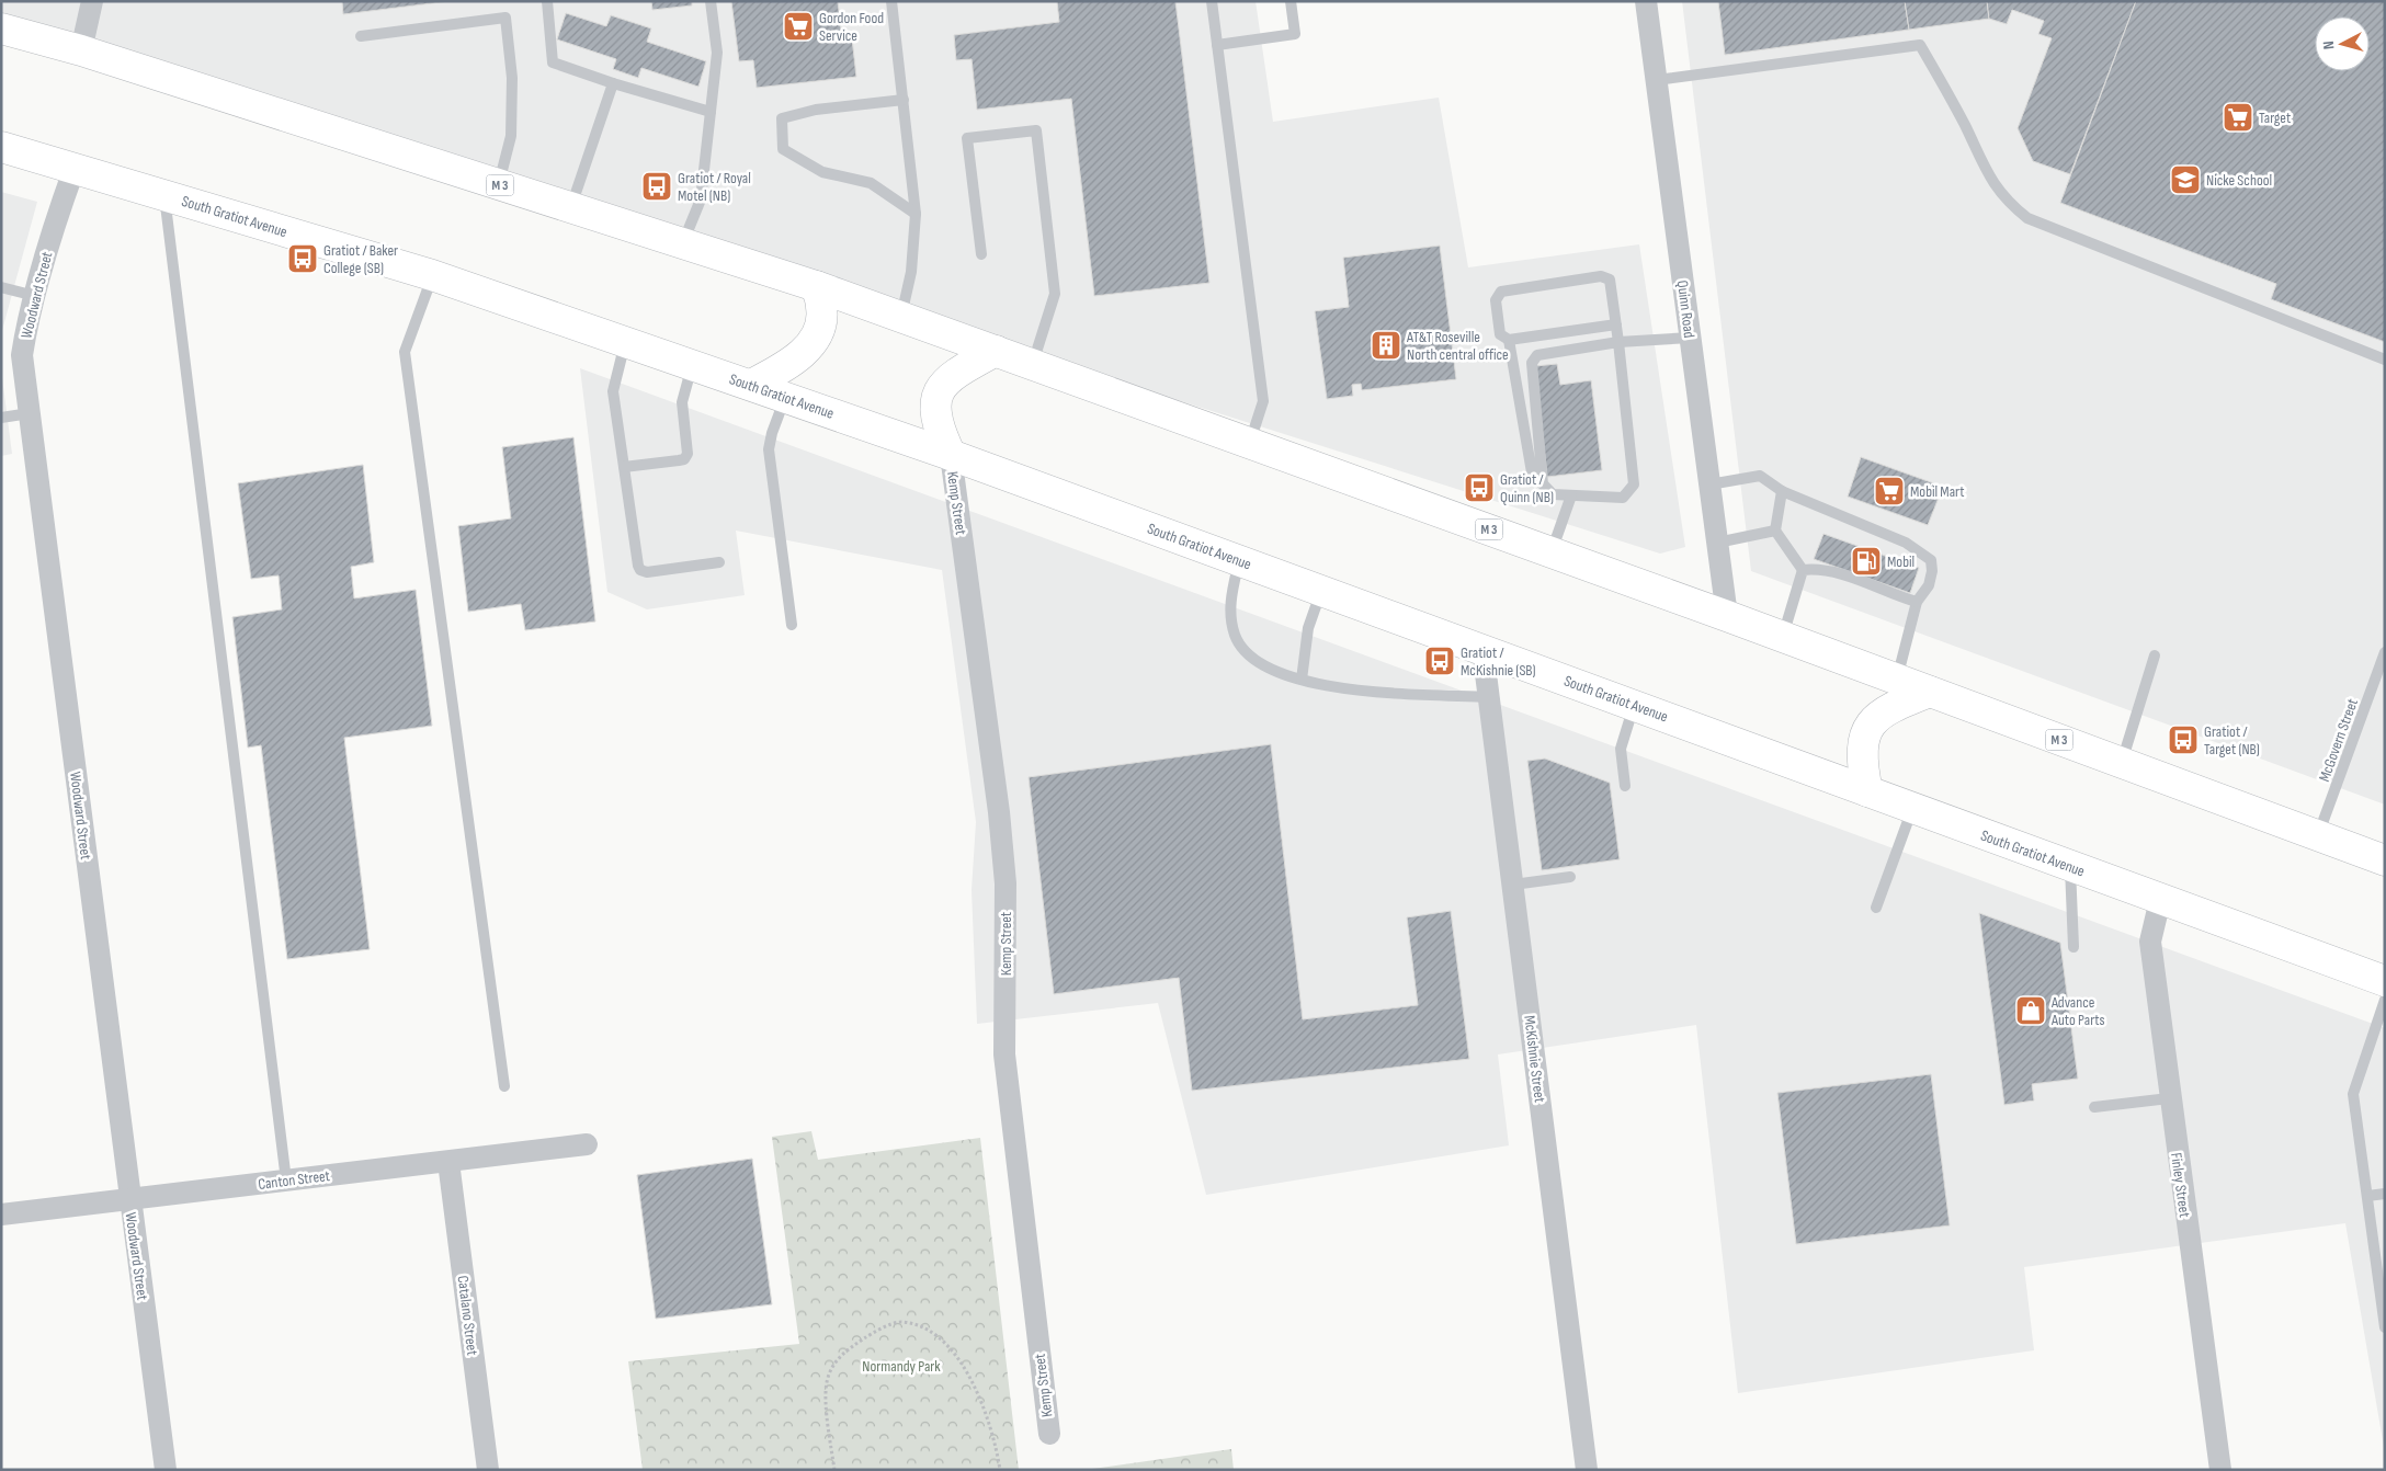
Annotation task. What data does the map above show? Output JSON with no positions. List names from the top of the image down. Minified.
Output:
{"streets":{"main road":["M 3","South Gratiot Avenue"],"street":["Woodward Street","Quinn Road","Kemp Street","McKishnie Street","Canton Street","Finley Street","Catalano Street"],"lane":["McGovern Street"]},"crossings":[["M 3","Quinn Road"],["M 3","McGovern Street"],["South Gratiot Avenue","Woodward Street"],["South Gratiot Avenue","Kemp Street"],["South Gratiot Avenue","McKishnie Street"],["South Gratiot Avenue","Finley Street"],["Woodward Street","Canton Street"],["Canton Street","Catalano Street"]],"parks":["Normandy Park"],"places":{"supermarket":["Gordon Food Service","Target","Mobil Mart"],"school or university":["Nicke School"],"bus stop":["Gratiot / Royal Motel (NB)","Gratiot / Baker College (SB)","Gratiot / Quinn (NB)","Gratiot / McKishnie (SB)","Gratiot / Target (NB)"],"building":["AT&T Roseville North central office"],"fuel station":["Mobil"],"shop":["Advance Auto Parts"]},"north":"left"}
